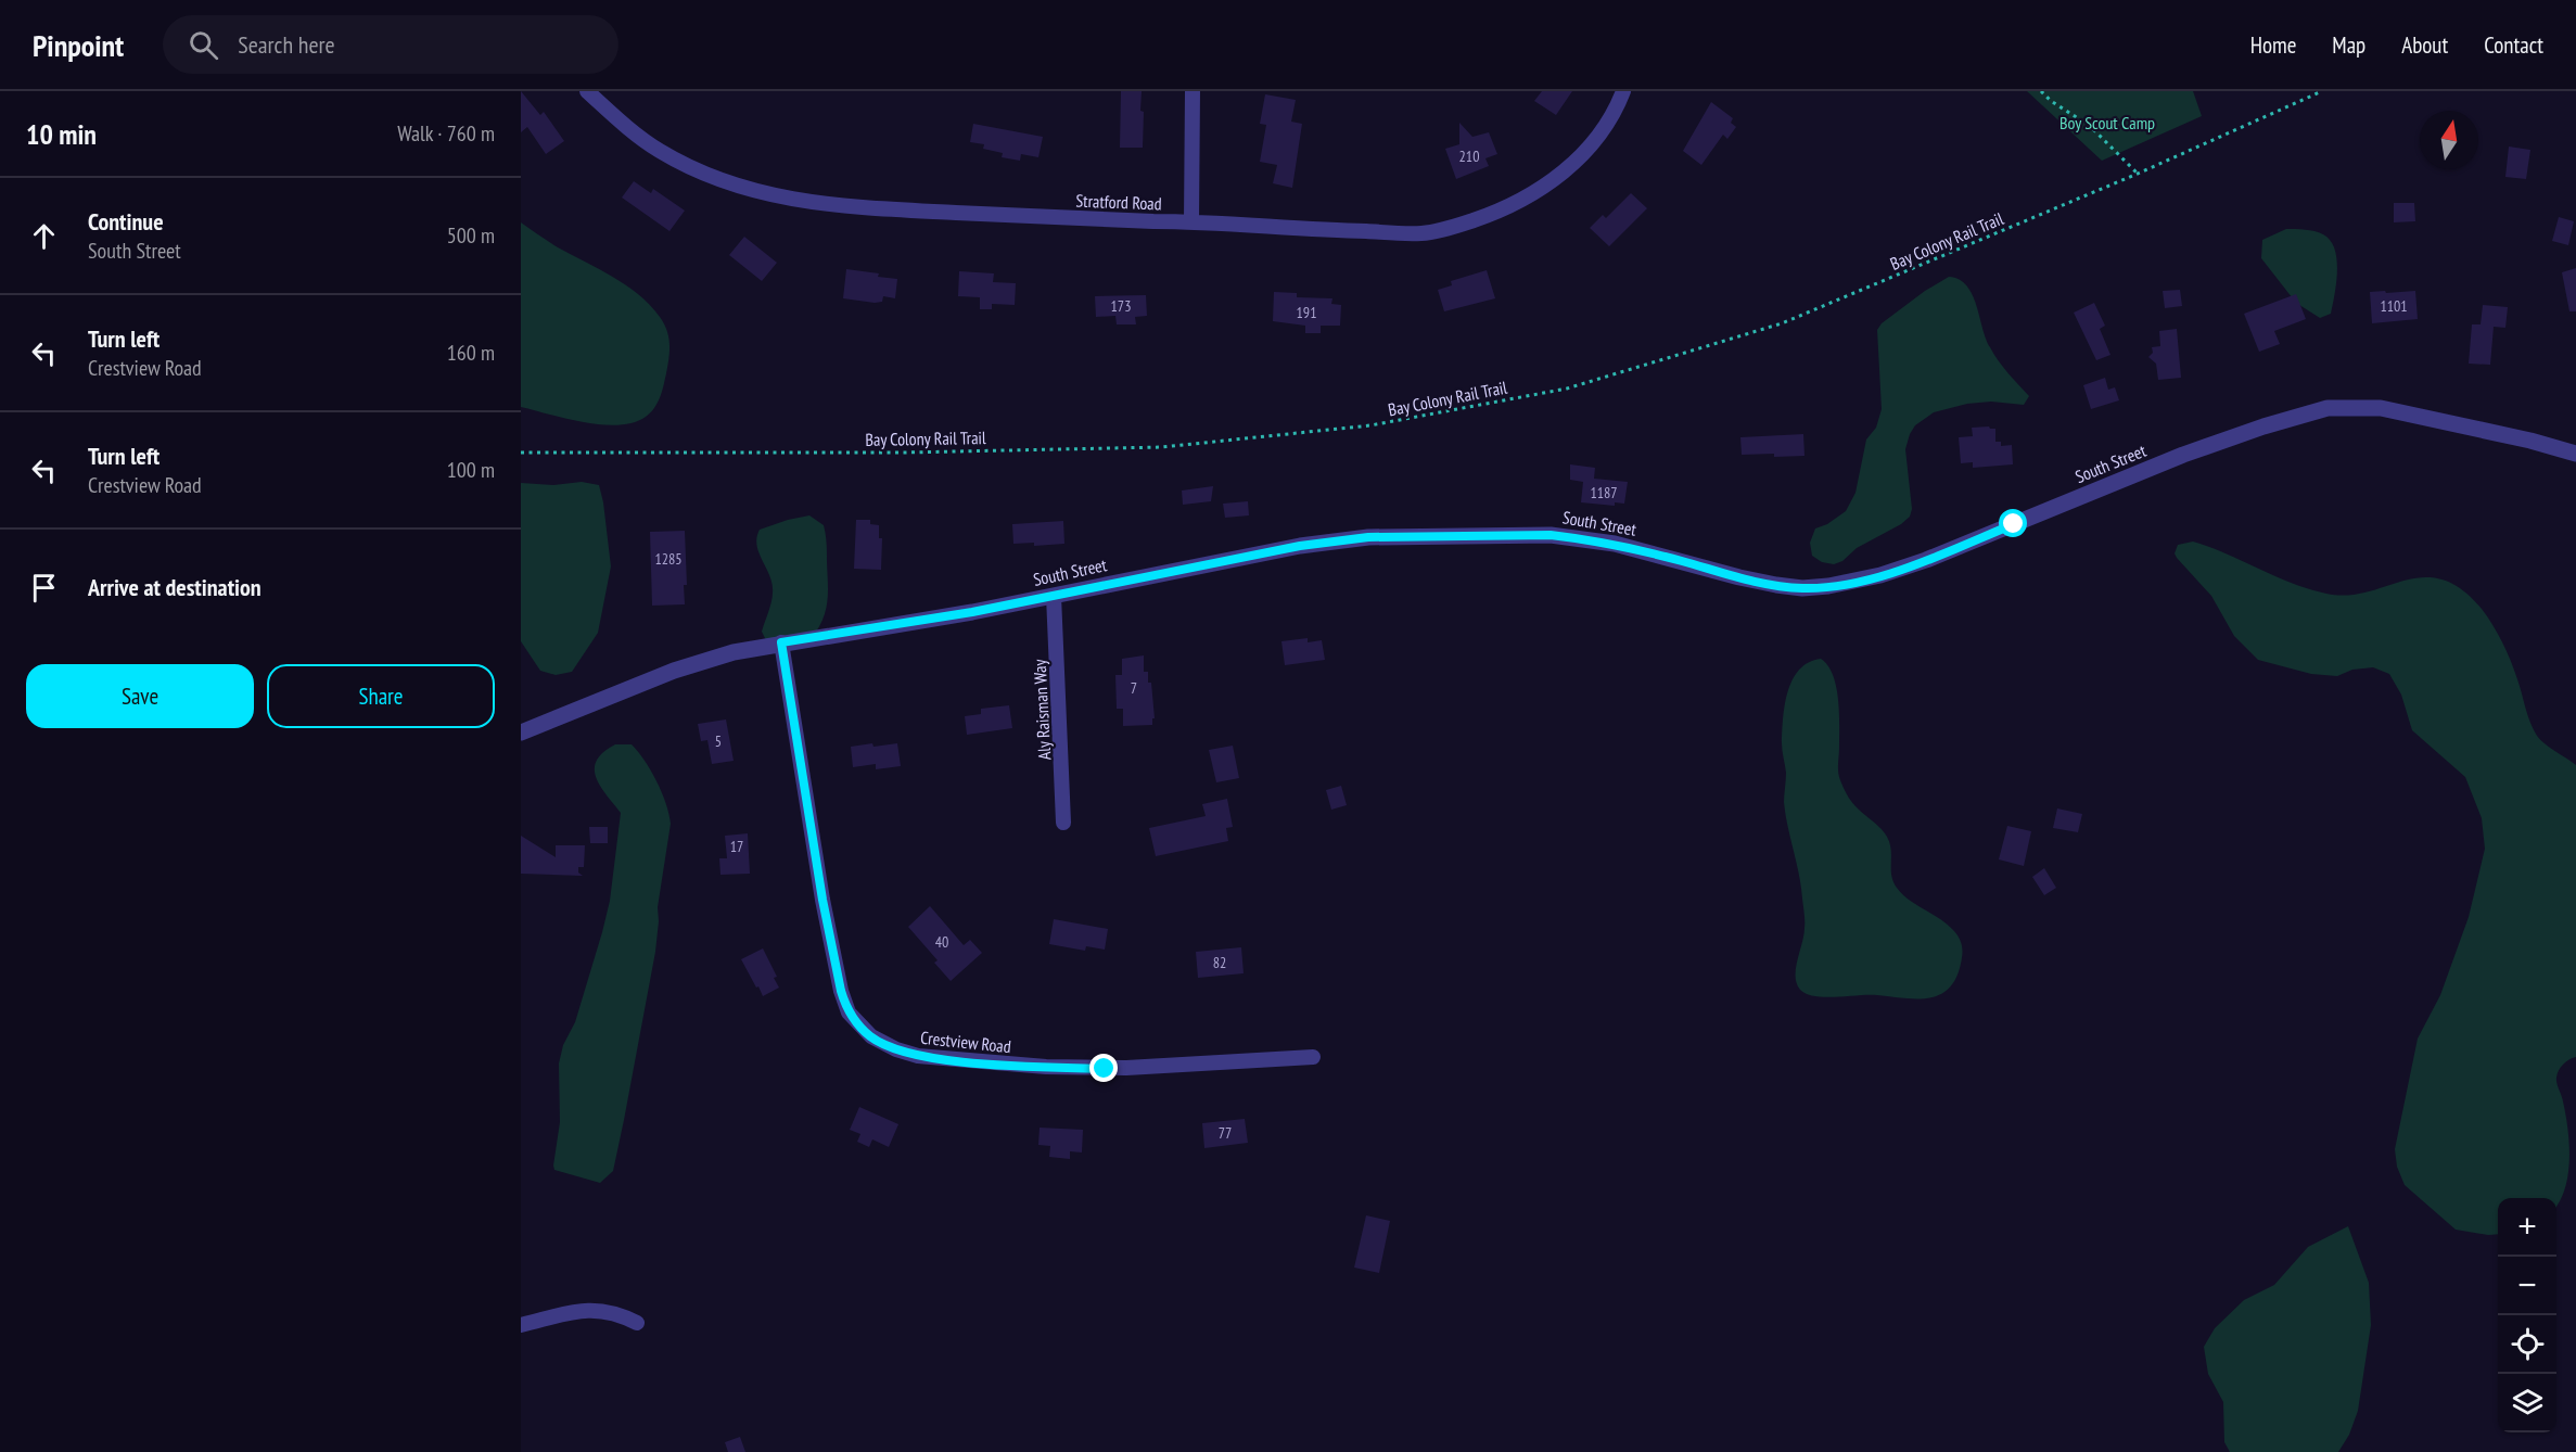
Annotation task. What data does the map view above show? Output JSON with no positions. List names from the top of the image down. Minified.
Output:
{"streets":{"street":["Stratford Road","South Street","Aly Raisman Way","Crestview Road"],"path":["Bay Colony Rail Trail"]},"crossings":[["South Street","Aly Raisman Way"],["South Street","Crestview Road"]],"parks":["Boy Scout Camp"],"house_numbers":["210","173","1101","191","1187","1285","7","5","17","40","82","77"],"north":"top","page":{"header":"Pinpoint","search":"Search here","nav":["Home","Map","About","Contact"],"heading":["10 min","Walk · 760 m"],"list":[["Continue","South Street","500 m"],["Turn left","Crestview Road","160 m"],["Turn left","Crestview Road","100 m"],"Arrive at destination"],"buttons":["Save","Share"],"map_buttons":["+","−"]}}
